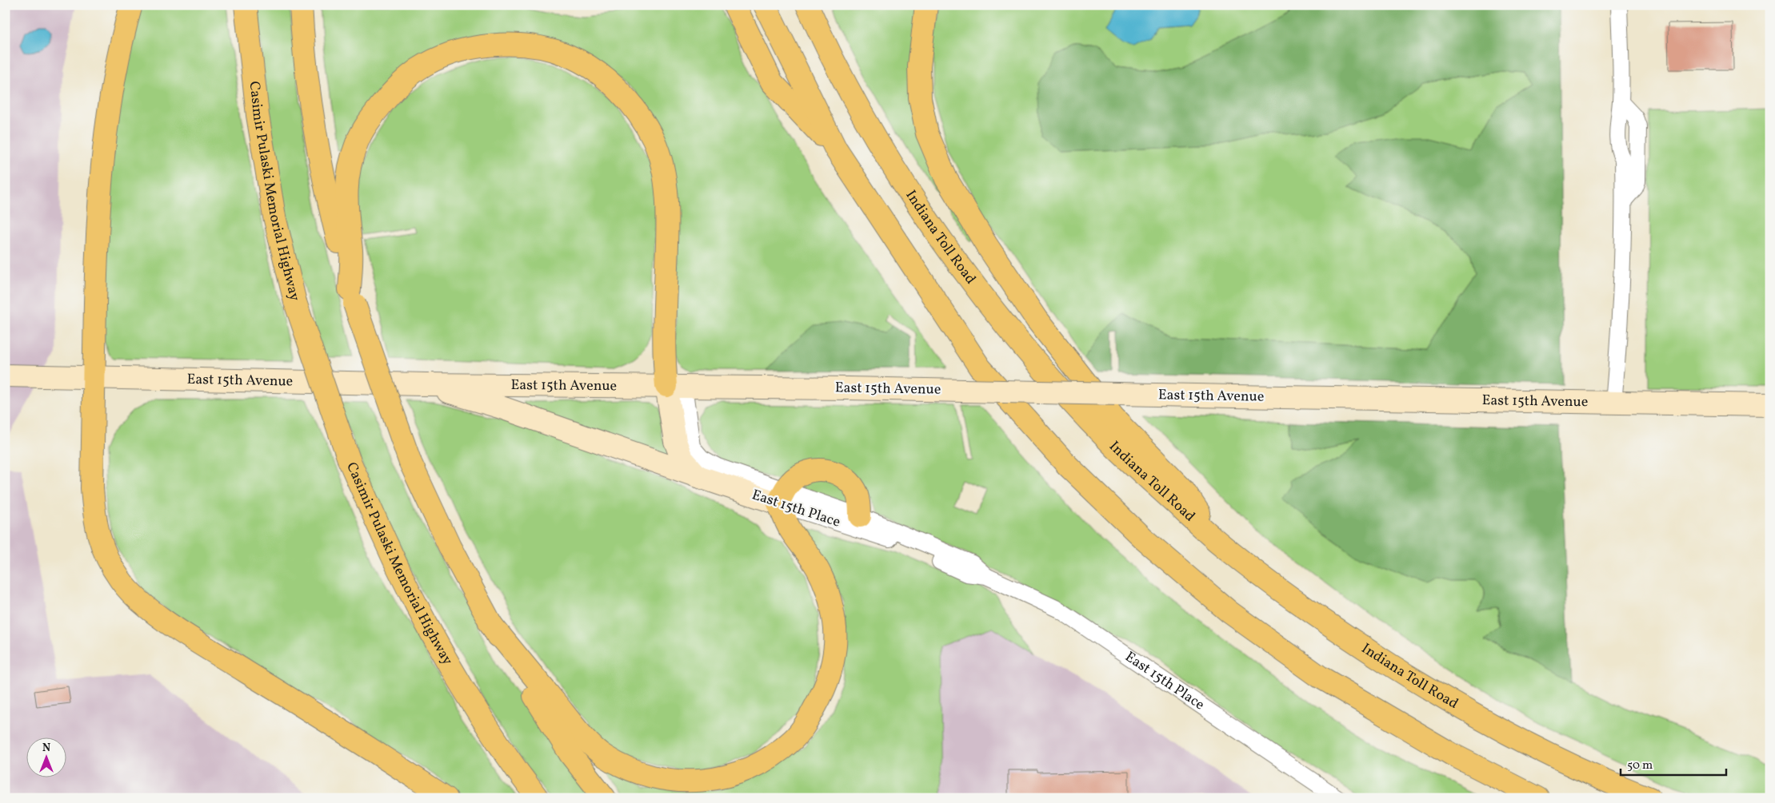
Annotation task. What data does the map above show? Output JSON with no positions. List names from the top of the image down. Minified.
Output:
{"streets":{"highway":["Casimir Pulaski Memorial Highway","Indiana Toll Road"],"street":["East 15th Avenue","East 15th Place"]},"crossings":[["East 15th Avenue","East 15th Place"]],"scale_bar":"50 m","north":"top"}
